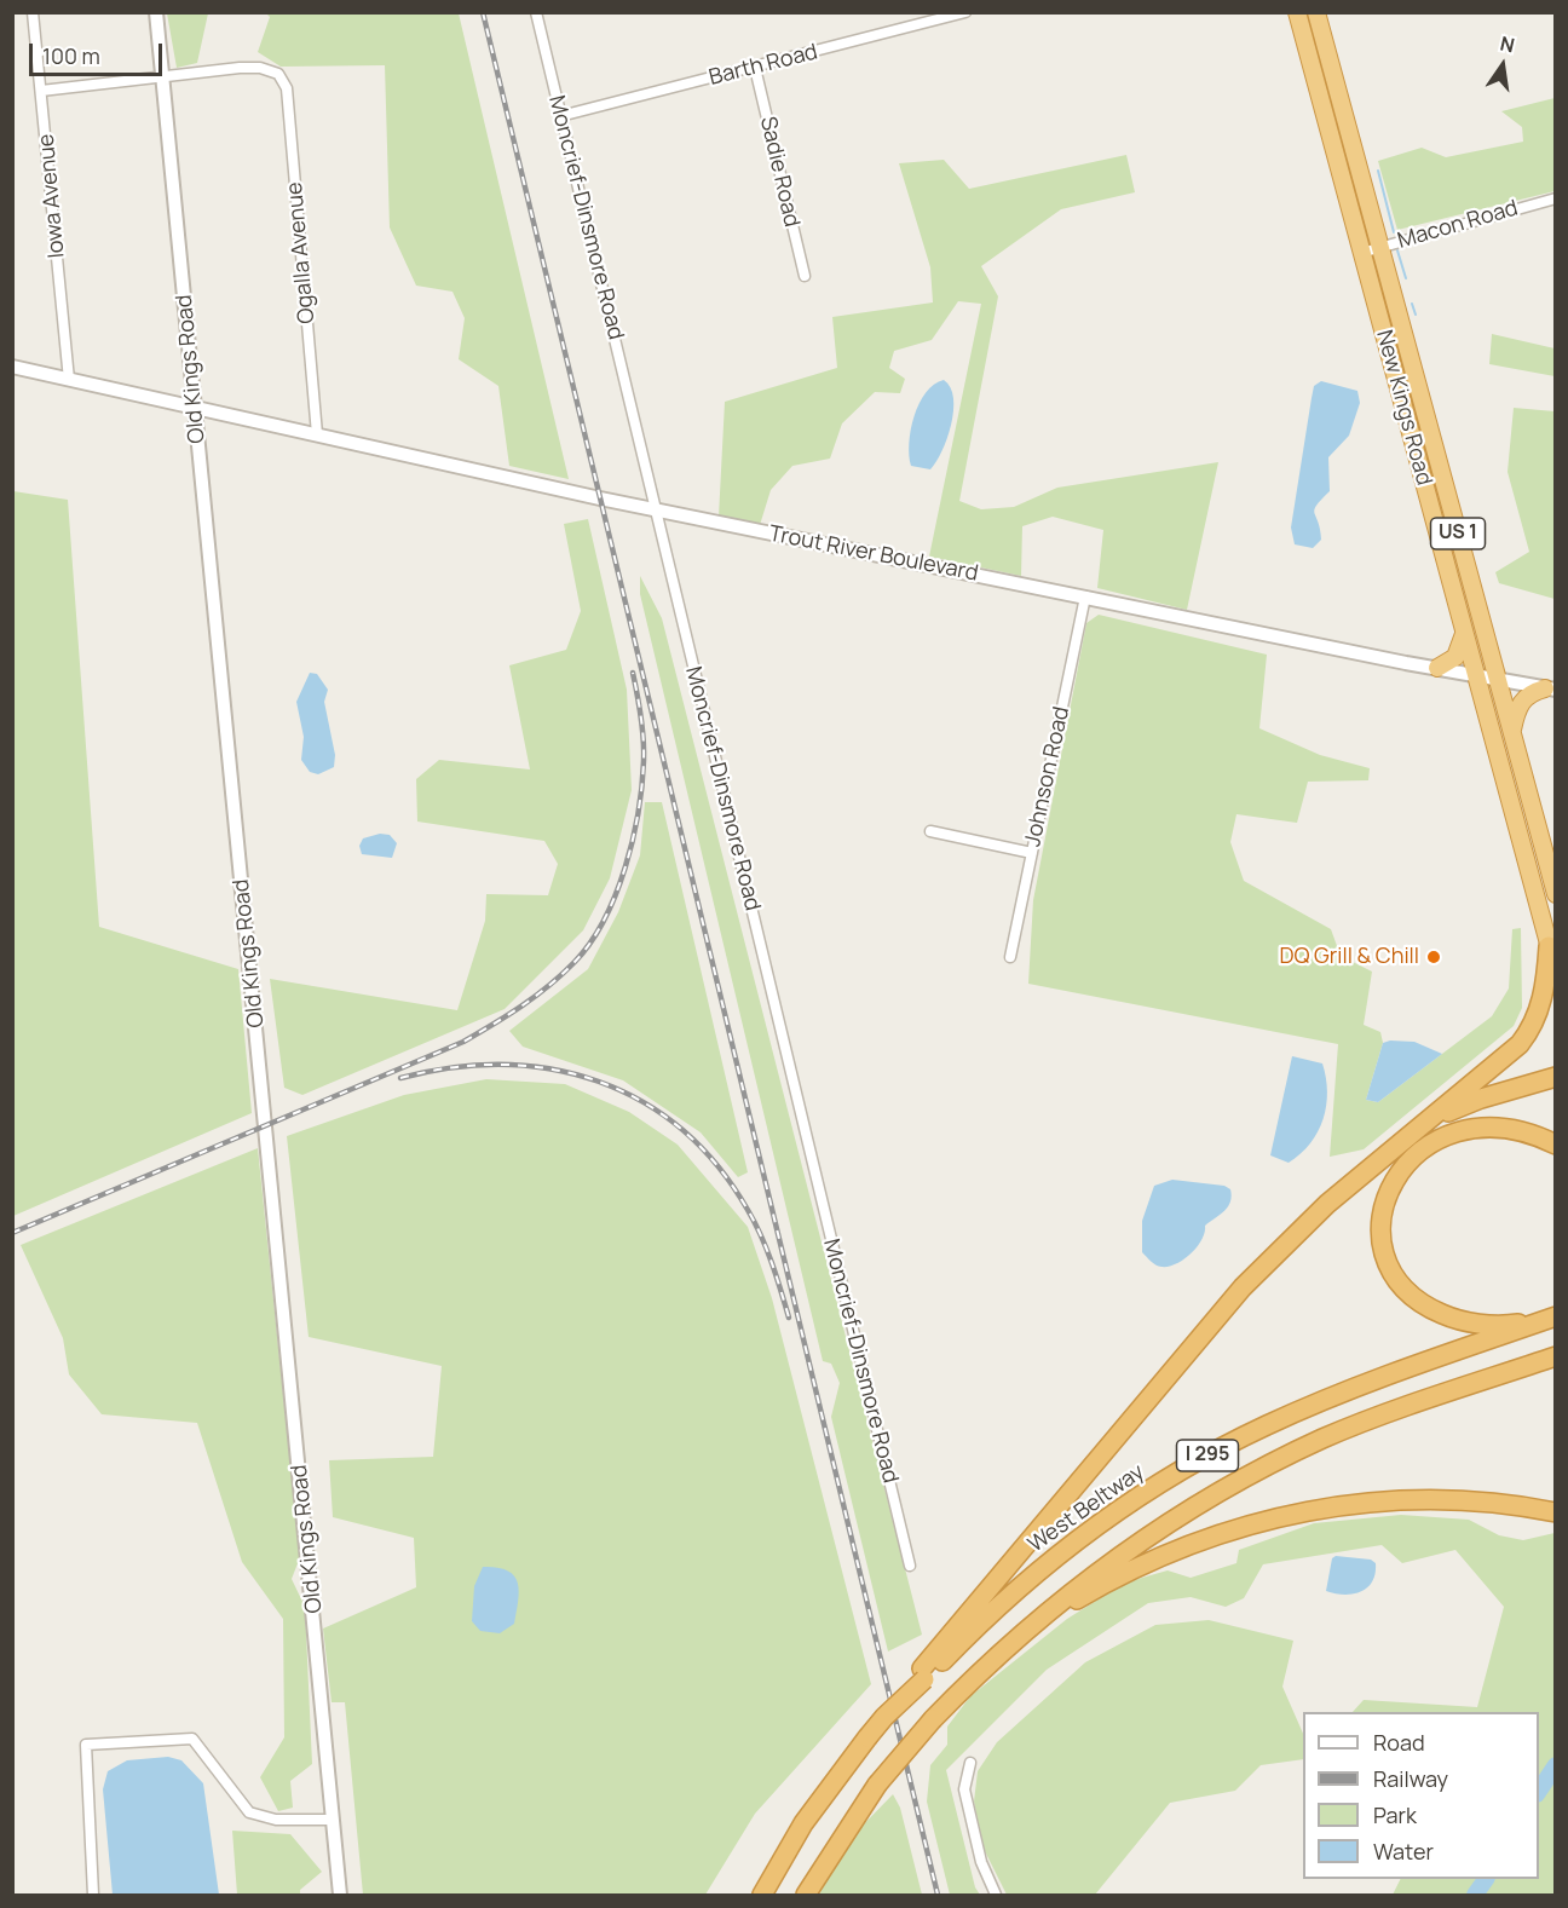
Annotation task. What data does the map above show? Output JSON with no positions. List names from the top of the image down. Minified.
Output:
{"streets":{"highway":["New Kings Road","US 1","I 295","West Beltway"],"street":["Barth Road","Sadie Road","Iowa Avenue","Moncrief-Dinsmore Road","Macon Road","Ogalla Avenue","Old Kings Road","Trout River Boulevard","Johnson Road"]},"crossings":[["Barth Road","Sadie Road"],["Barth Road","Moncrief-Dinsmore Road"],["Iowa Avenue","Trout River Boulevard"],["Moncrief-Dinsmore Road","Trout River Boulevard"],["Macon Road","New Kings Road"],["Ogalla Avenue","Old Kings Road"],["Ogalla Avenue","Trout River Boulevard"],["Old Kings Road","Trout River Boulevard"],["New Kings Road","Trout River Boulevard"],["Trout River Boulevard","Johnson Road"]],"places":["DQ Grill & Chill"],"legend":["Road","Railway","Park","Water"],"scale_bar":"100 m","north":"top"}
